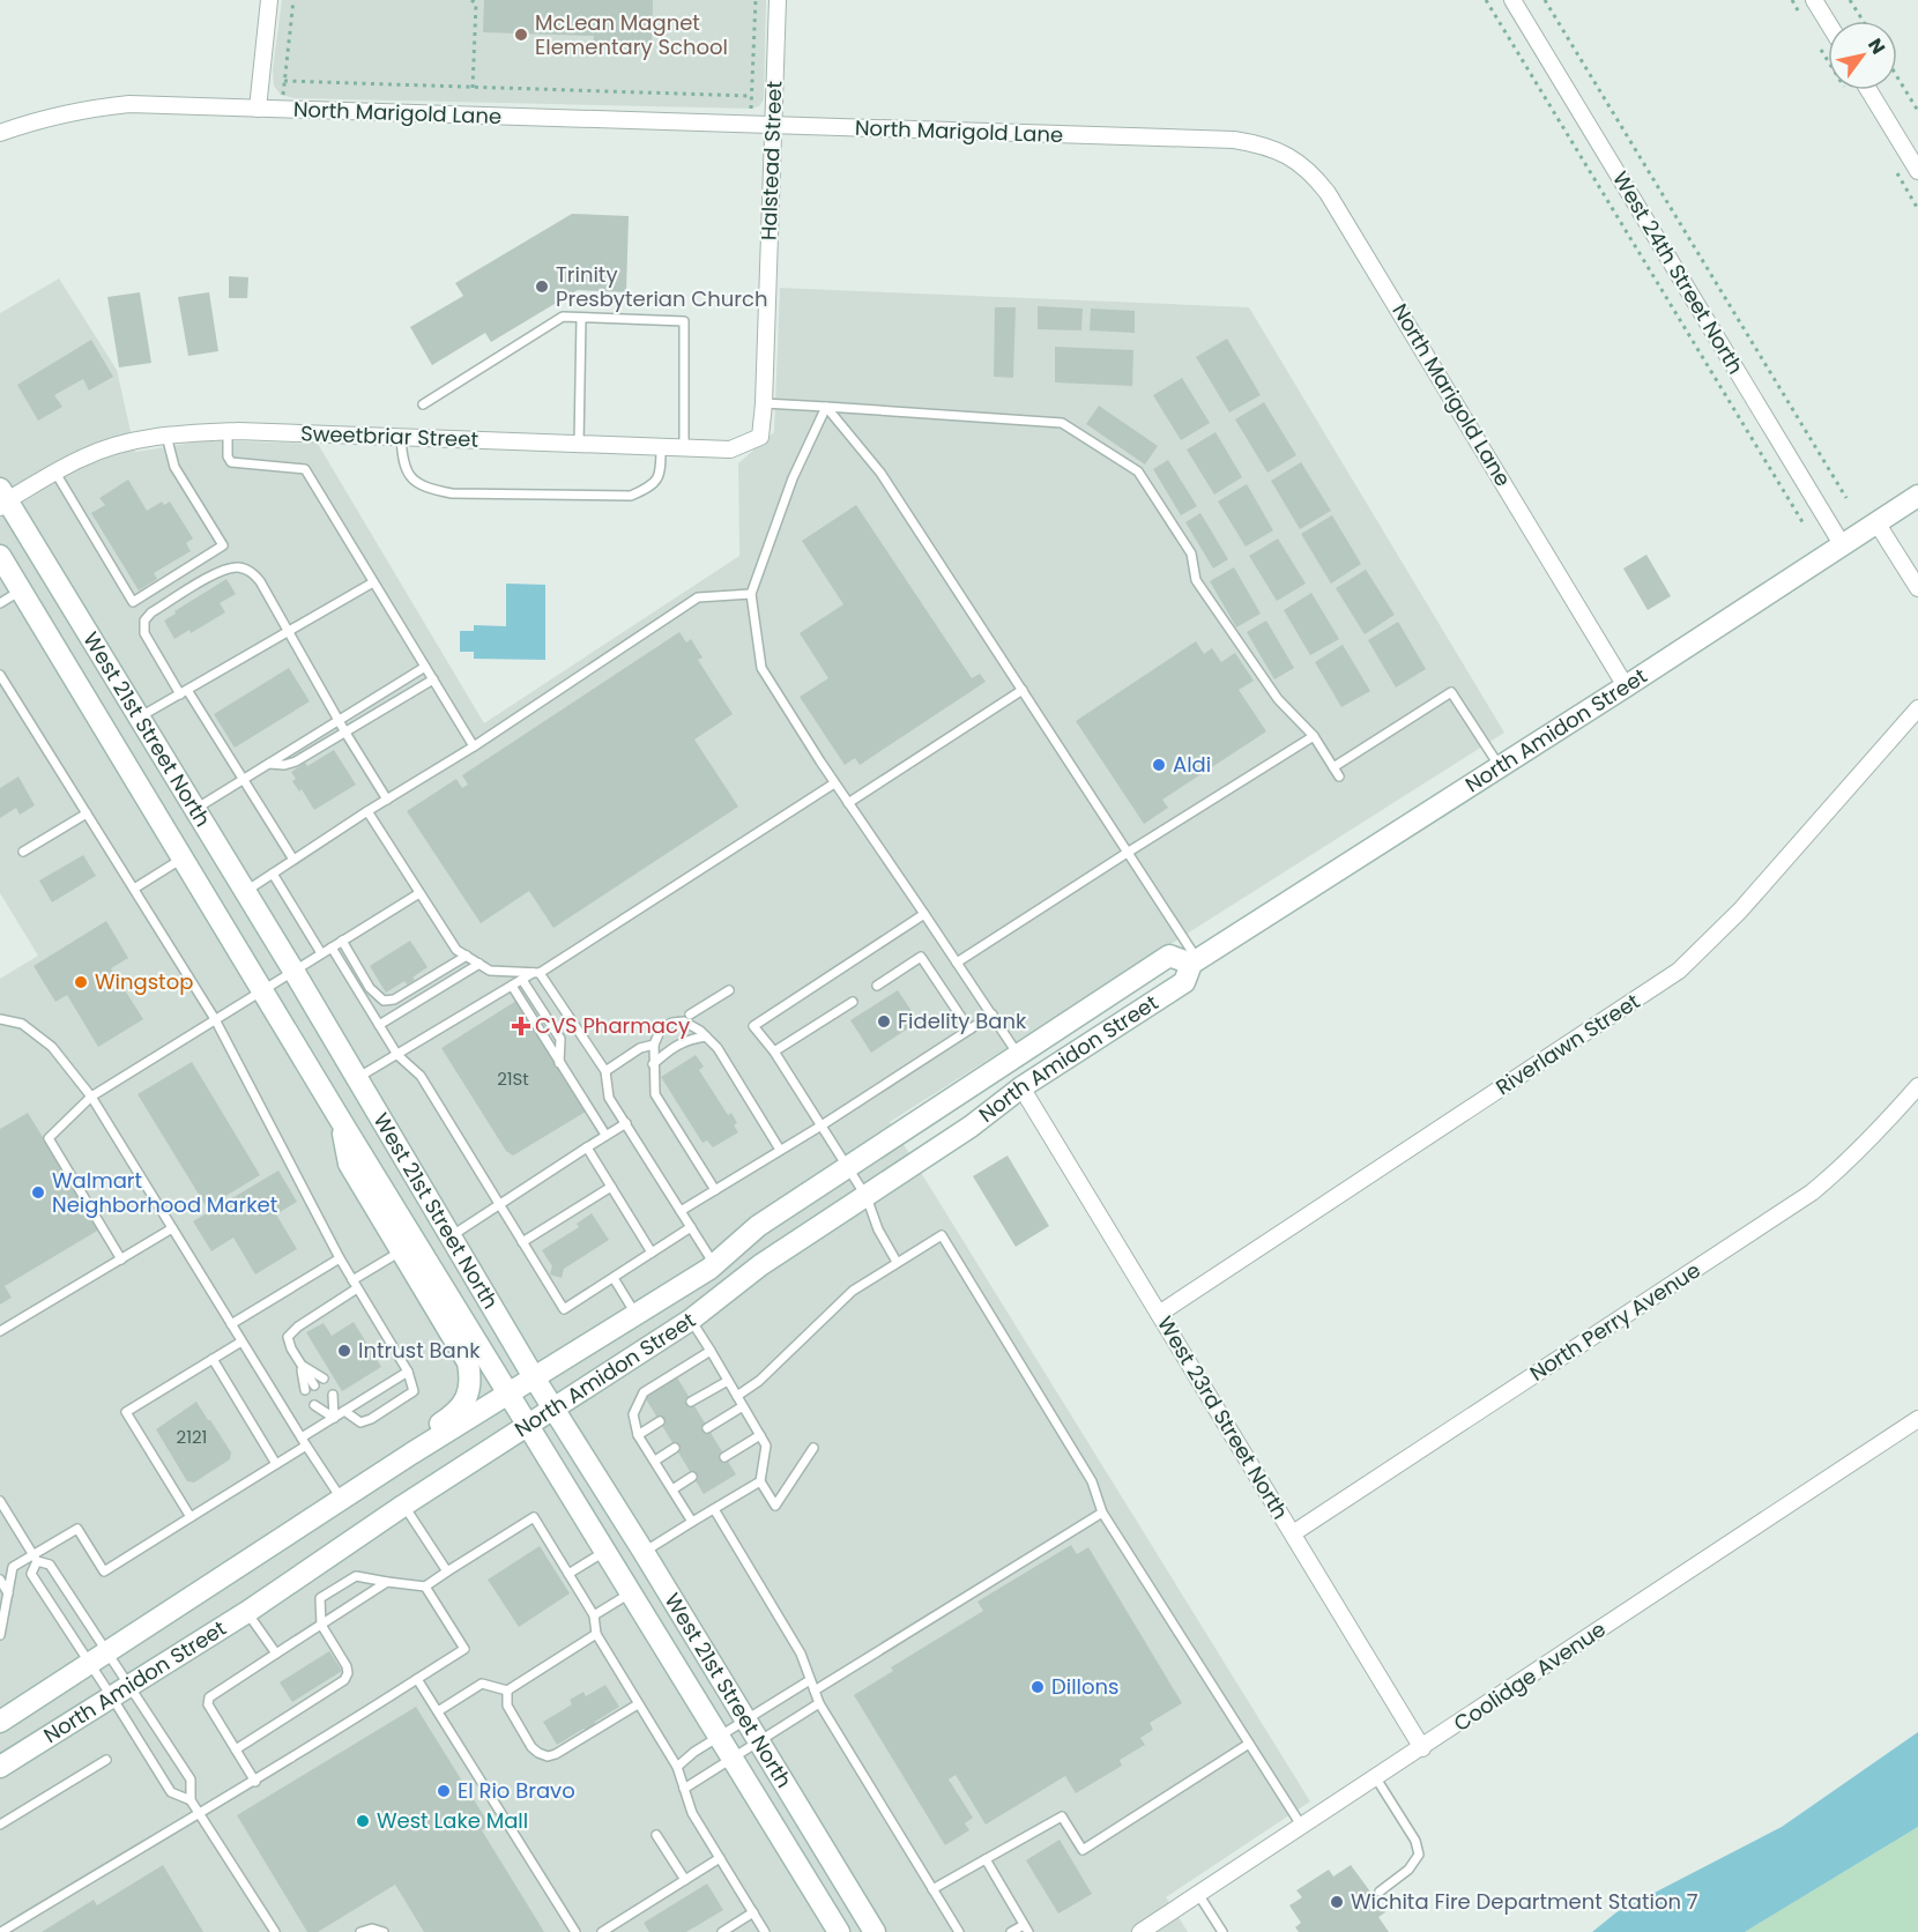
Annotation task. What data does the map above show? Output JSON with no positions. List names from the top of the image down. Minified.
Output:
{"streets":{"main road":["West 21st Street North","North Amidon Street"],"street":["North Marigold Lane","Halstead Street","West 24th Street North","Sweetbriar Street","Riverlawn Street","North Perry Avenue","West 23rd Street North","Coolidge Avenue"]},"crossings":[["North Marigold Lane","Halstead Street"],["North Marigold Lane","North Amidon Street"],["Halstead Street","Sweetbriar Street"],["West 24th Street North","North Amidon Street"],["Sweetbriar Street","West 21st Street North"],["West 21st Street North","North Amidon Street"],["North Amidon Street","West 23rd Street North"],["Riverlawn Street","West 23rd Street North"],["North Perry Avenue","West 23rd Street North"],["West 23rd Street North","Coolidge Avenue"]],"places":{"other":["McLean Magnet Elementary School","Trinity Presbyterian Church","Aldi","Wingstop","Fidelity Bank","Walmart Neighborhood Market","Intrust Bank","Dillons","El Rio Bravo","West Lake Mall","Wichita Fire Department Station 7"],"health":["CVS Pharmacy"]},"house_numbers":["21St","2121"],"north":"top right"}
